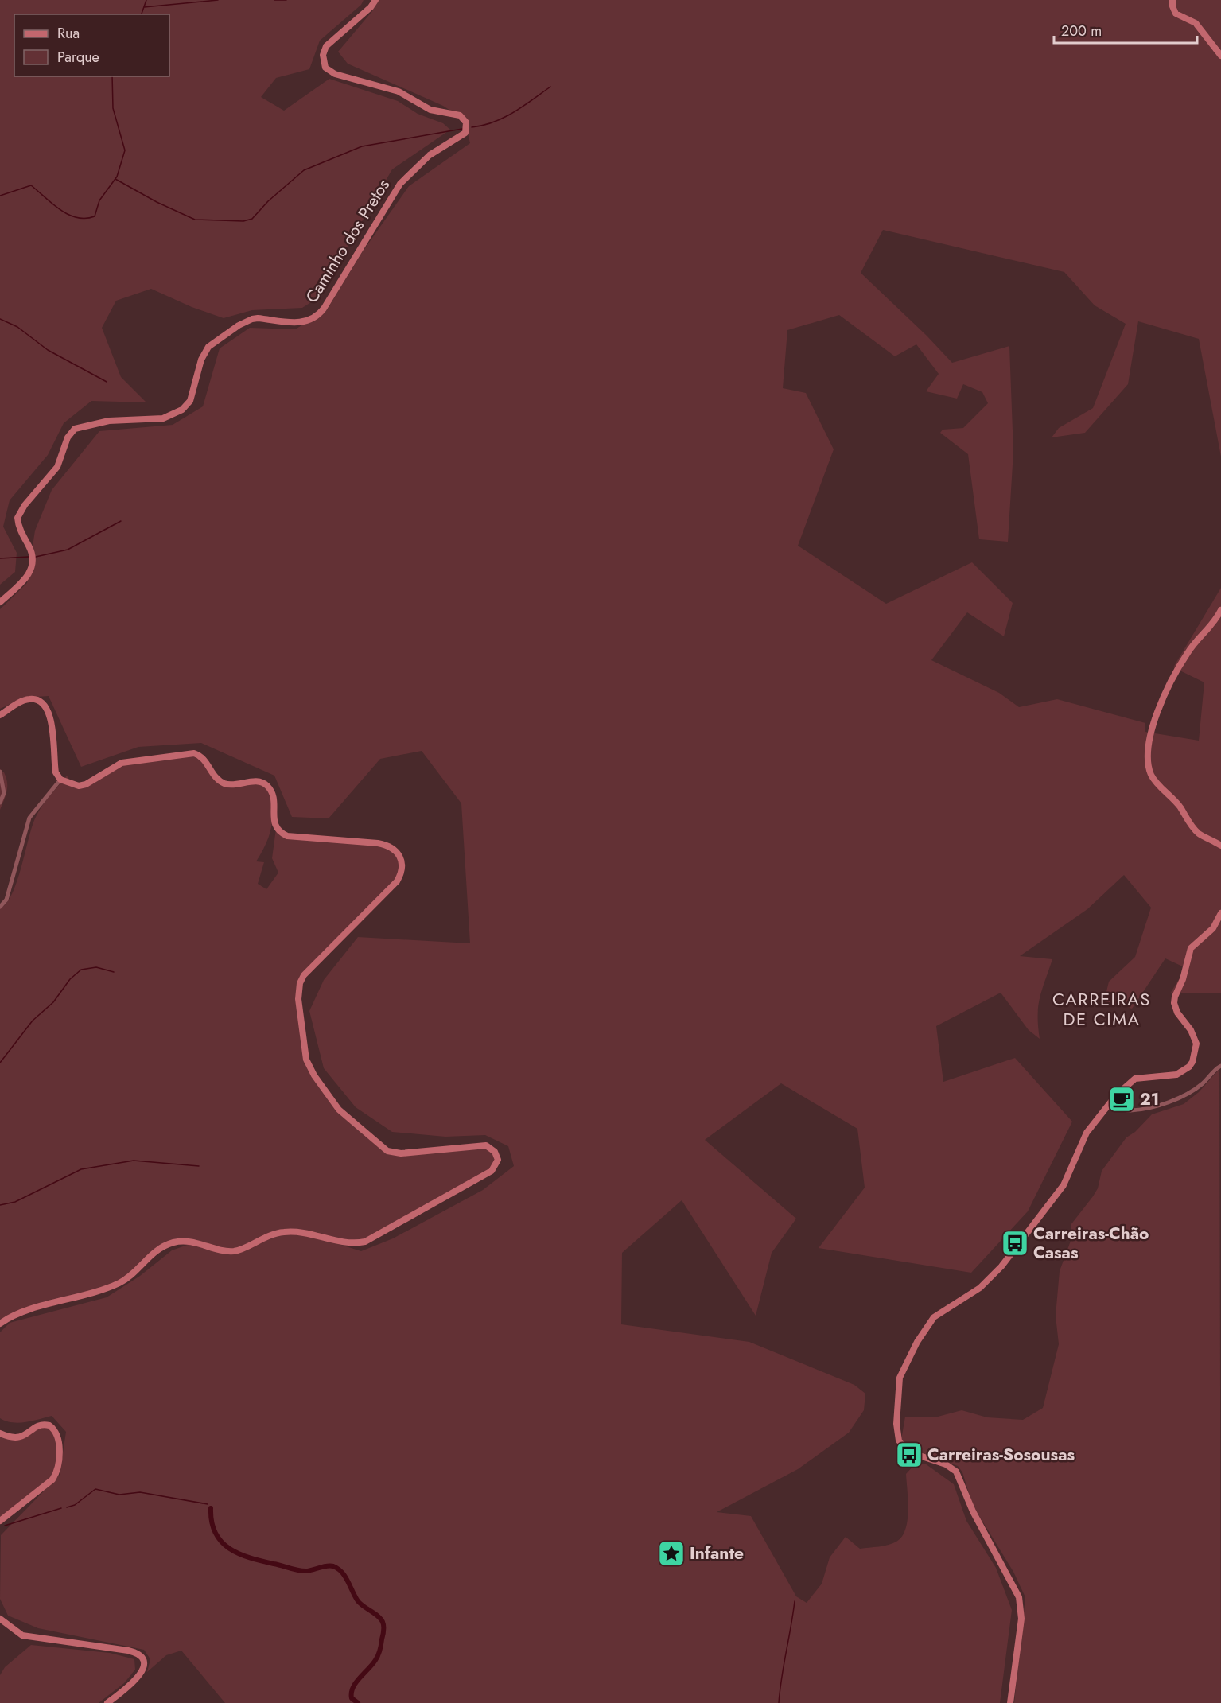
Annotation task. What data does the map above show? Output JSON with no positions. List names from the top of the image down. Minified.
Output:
{"streets":{"main road":["Caminho dos Pretos"]},"districts":["CARREIRAS DE CIMA"],"places":{"cafe":["21"],"bus stop":["Carreiras-Chão Casas","Carreiras-Sosousas"],"place":["Infante"]},"legend":["Rua","Parque"],"scale_bar":"200 m"}
